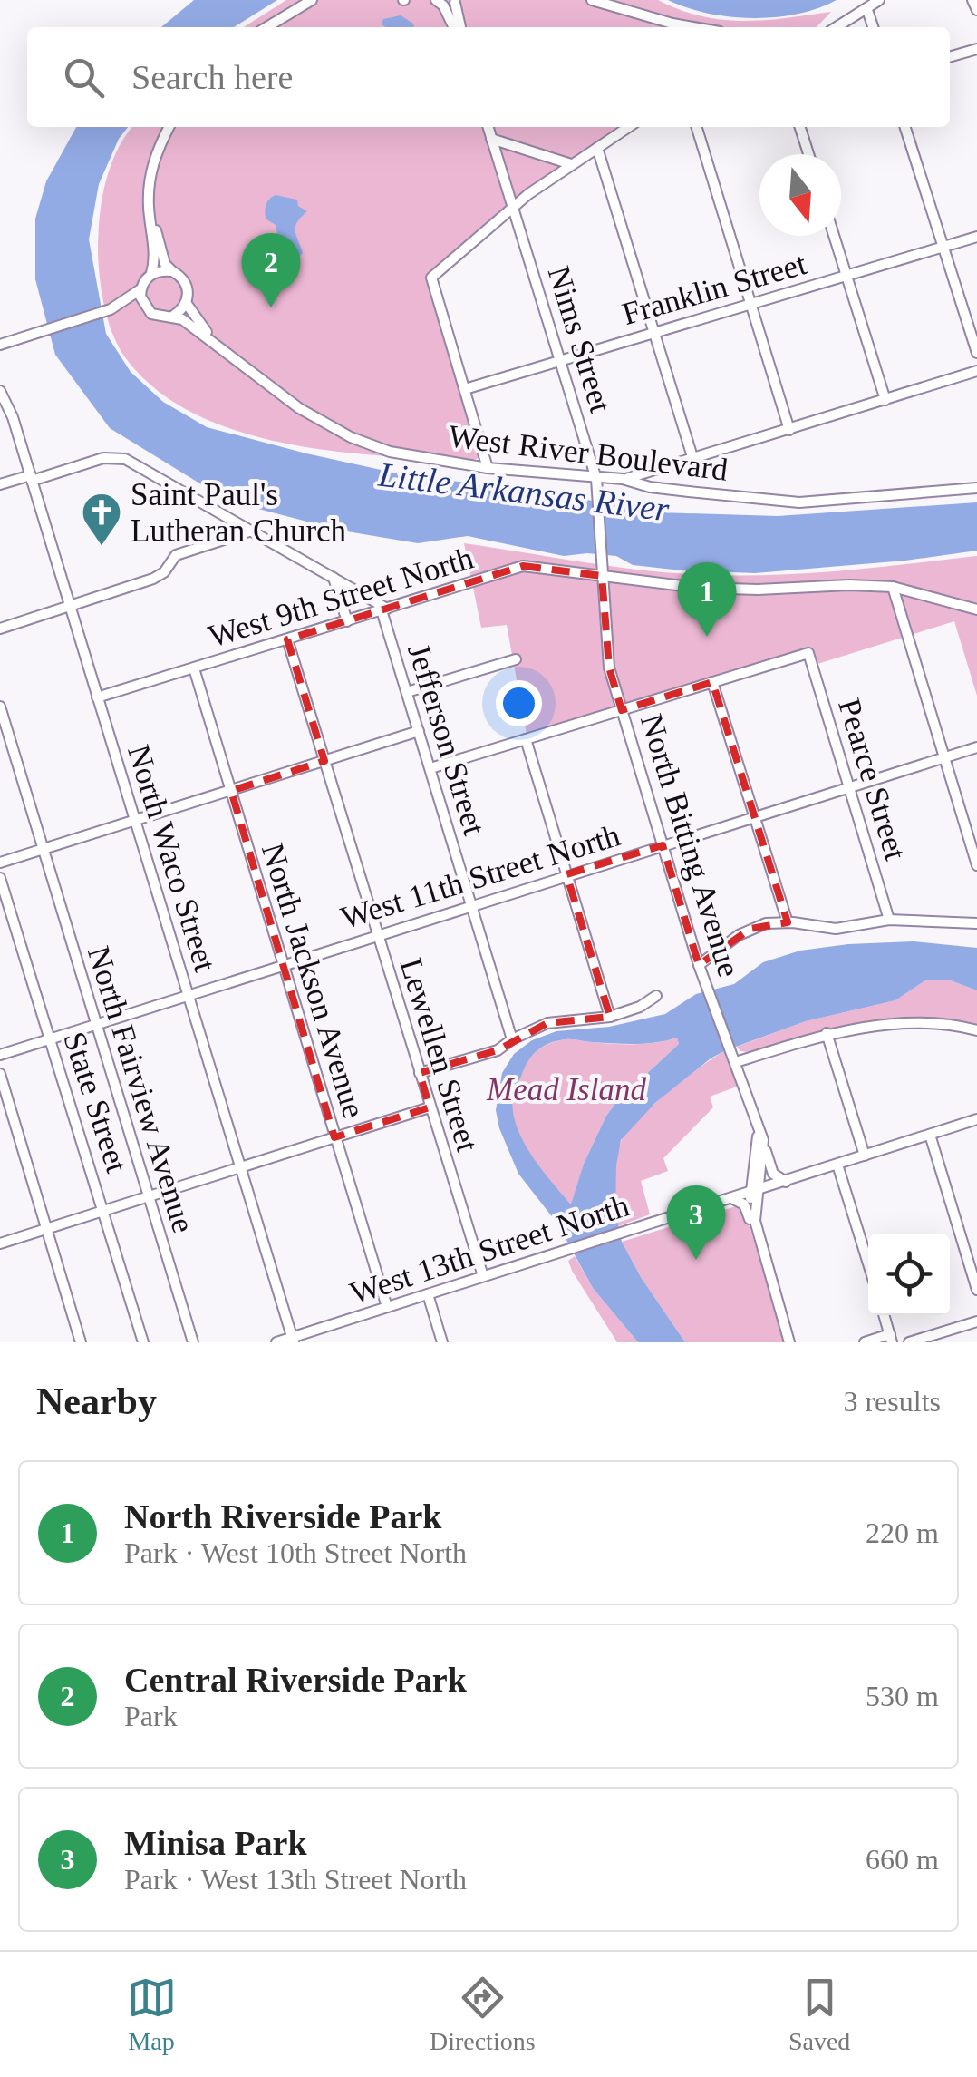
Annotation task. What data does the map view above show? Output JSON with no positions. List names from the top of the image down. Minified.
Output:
{"streets":{"street":["Franklin Street","Nims Street","West River Boulevard","West 9th Street North","Jefferson Street","Pearce Street","North Bitting Avenue","North Waco Street","West 11th Street North","North Jackson Avenue","Lewellen Street","North Fairview Avenue","State Street","West 13th Street North"]},"crossings":[["Franklin Street","Nims Street"],["Nims Street","West River Boulevard"],["Nims Street","West 9th Street North"],["Nims Street","North Bitting Avenue"],["West 9th Street North","Jefferson Street"],["West 9th Street North","North Bitting Avenue"],["West 9th Street North","North Waco Street"],["West 9th Street North","North Jackson Avenue"],["West 9th Street North","Lewellen Street"],["Jefferson Street","West 11th Street North"],["Pearce Street","West 11th Street North"],["North Bitting Avenue","West 11th Street North"],["North Bitting Avenue","West 13th Street North"],["North Waco Street","West 11th Street North"],["North Waco Street","West 13th Street North"],["West 11th Street North","North Jackson Avenue"],["West 11th Street North","Lewellen Street"],["West 11th Street North","North Fairview Avenue"],["West 11th Street North","State Street"],["North Jackson Avenue","West 13th Street North"],["Lewellen Street","West 13th Street North"]],"water":["Little Arkansas River"],"parks":["Mead Island"],"places":{"church":["Saint Paul's Lutheran Church"]},"north":"bottom","page":{"search":"Search here","pins":["2","1","3"],"heading":["Nearby","3 results"],"list":[{"mark":"1","name":"North Riverside Park","note":"Park · West 10th Street North","value":"220 m"},{"mark":"2","name":"Central Riverside Park","note":"Park","value":"530 m"},{"mark":"3","name":"Minisa Park","note":"Park · West 13th Street North","value":"660 m"}],"nav":["Map","Directions","Saved"]}}
